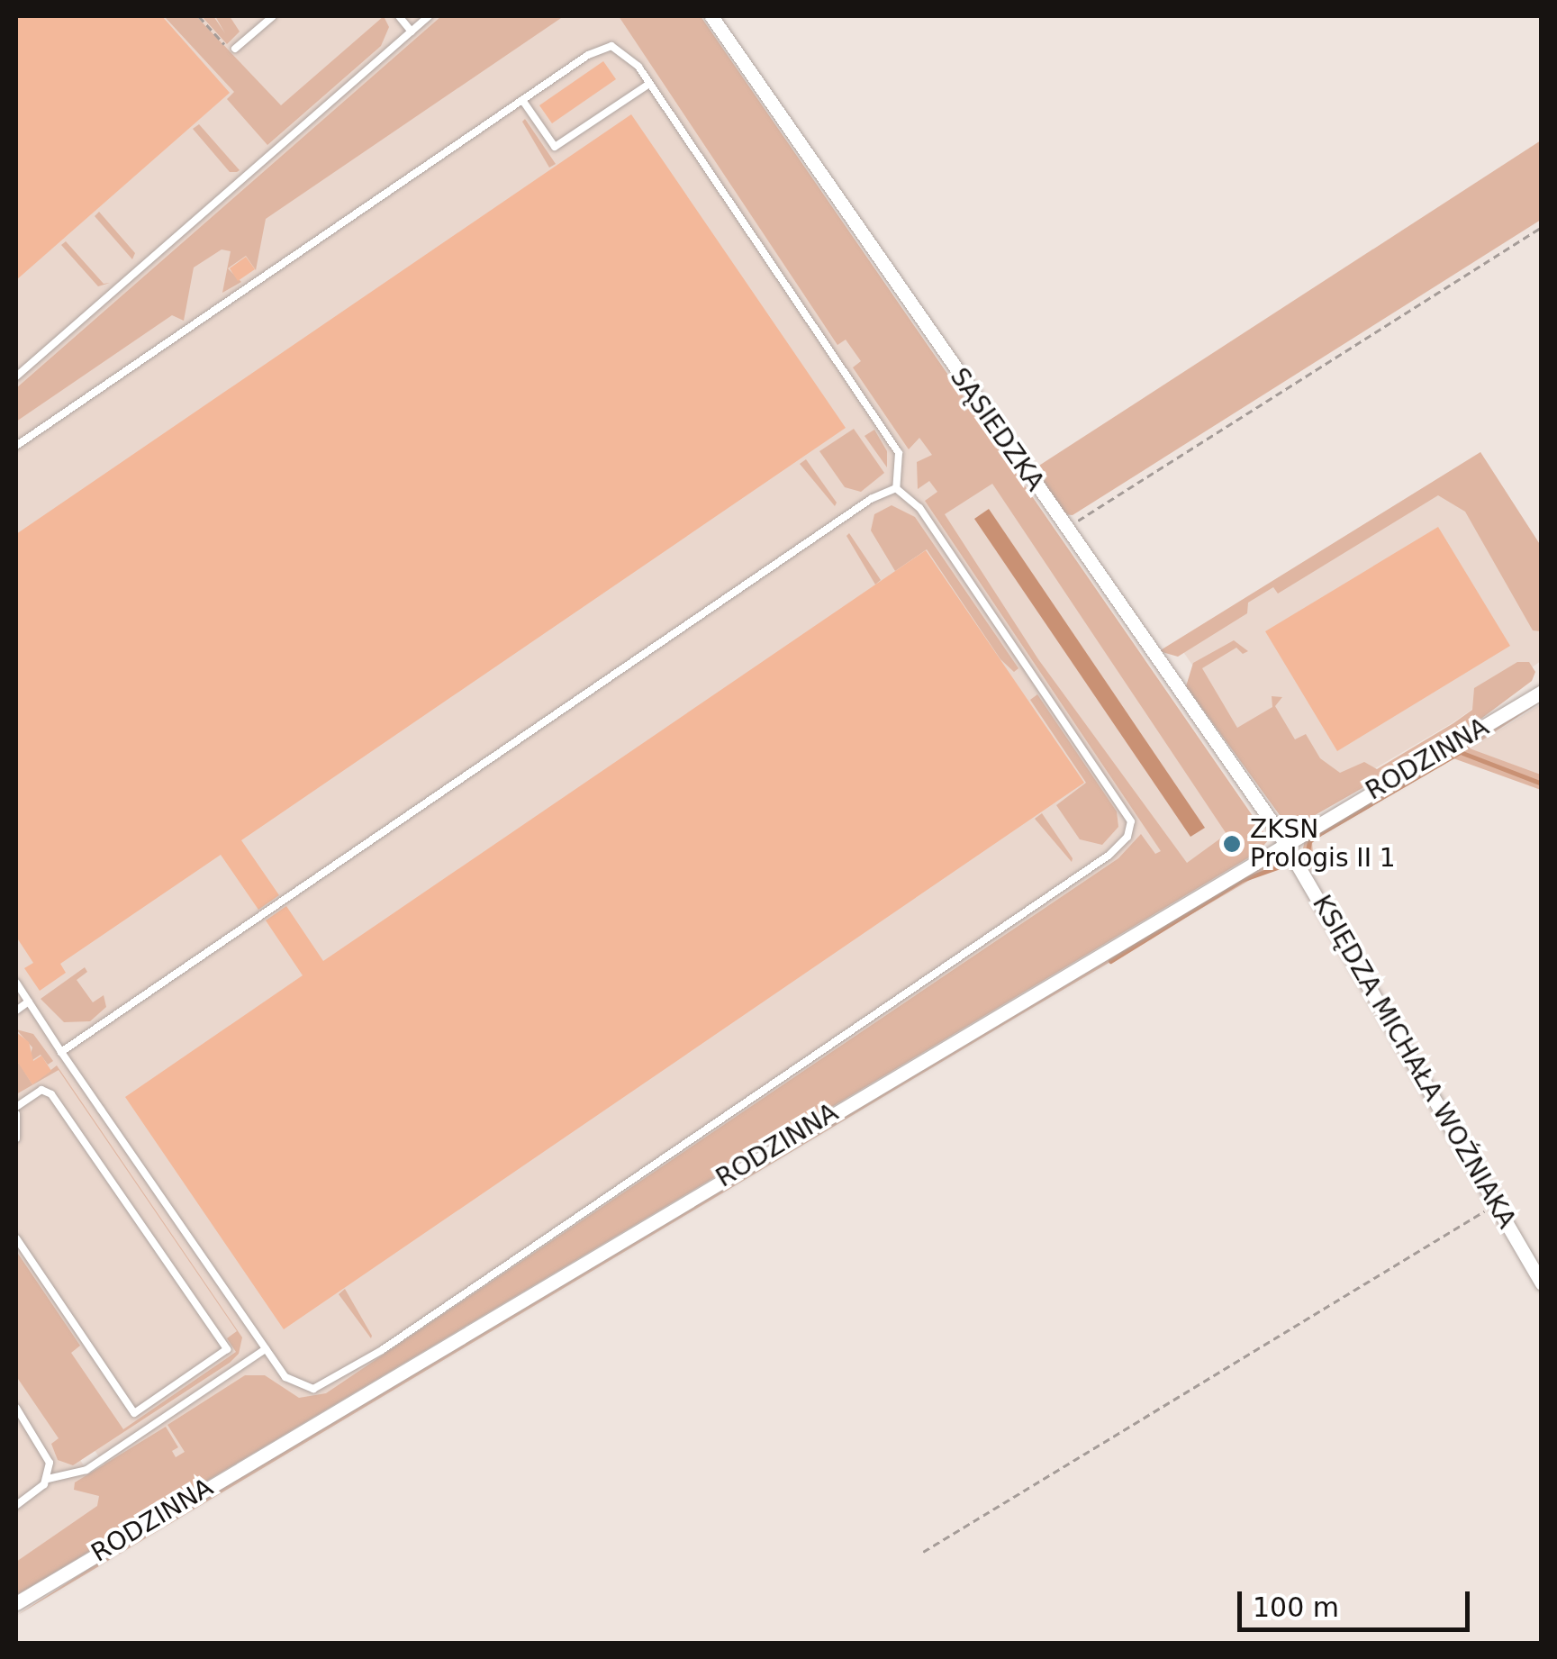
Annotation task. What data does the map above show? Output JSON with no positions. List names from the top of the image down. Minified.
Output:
{"streets":{"street":["SĄSIEDZKA","RODZINNA","KSIĘDZA MICHAŁA WOŹNIAKA"]},"crossings":[["SĄSIEDZKA","RODZINNA"],["SĄSIEDZKA","KSIĘDZA MICHAŁA WOŹNIAKA"],["RODZINNA","KSIĘDZA MICHAŁA WOŹNIAKA"]],"places":["ZKSN Prologis II 1"],"scale_bar":"100 m"}
